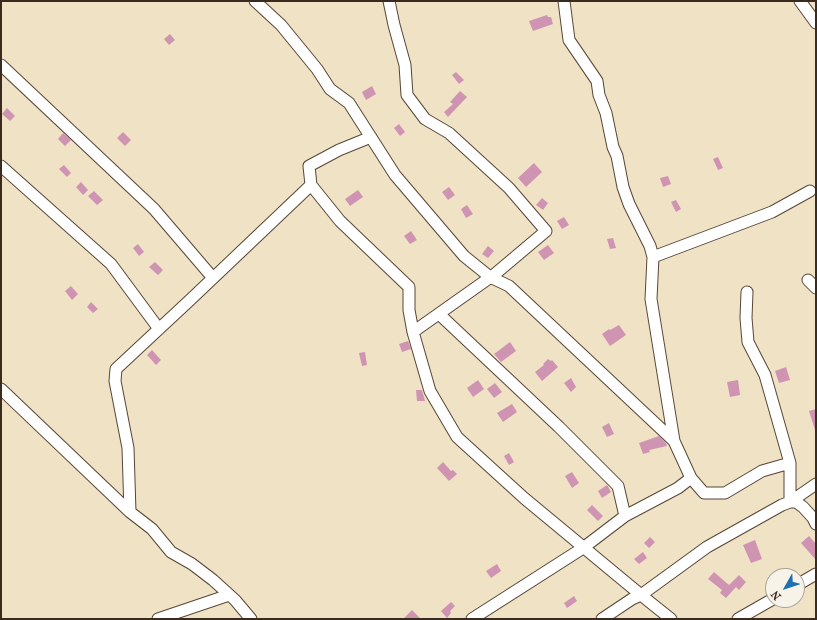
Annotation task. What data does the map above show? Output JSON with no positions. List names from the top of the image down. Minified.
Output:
{"north":"bottom left"}
